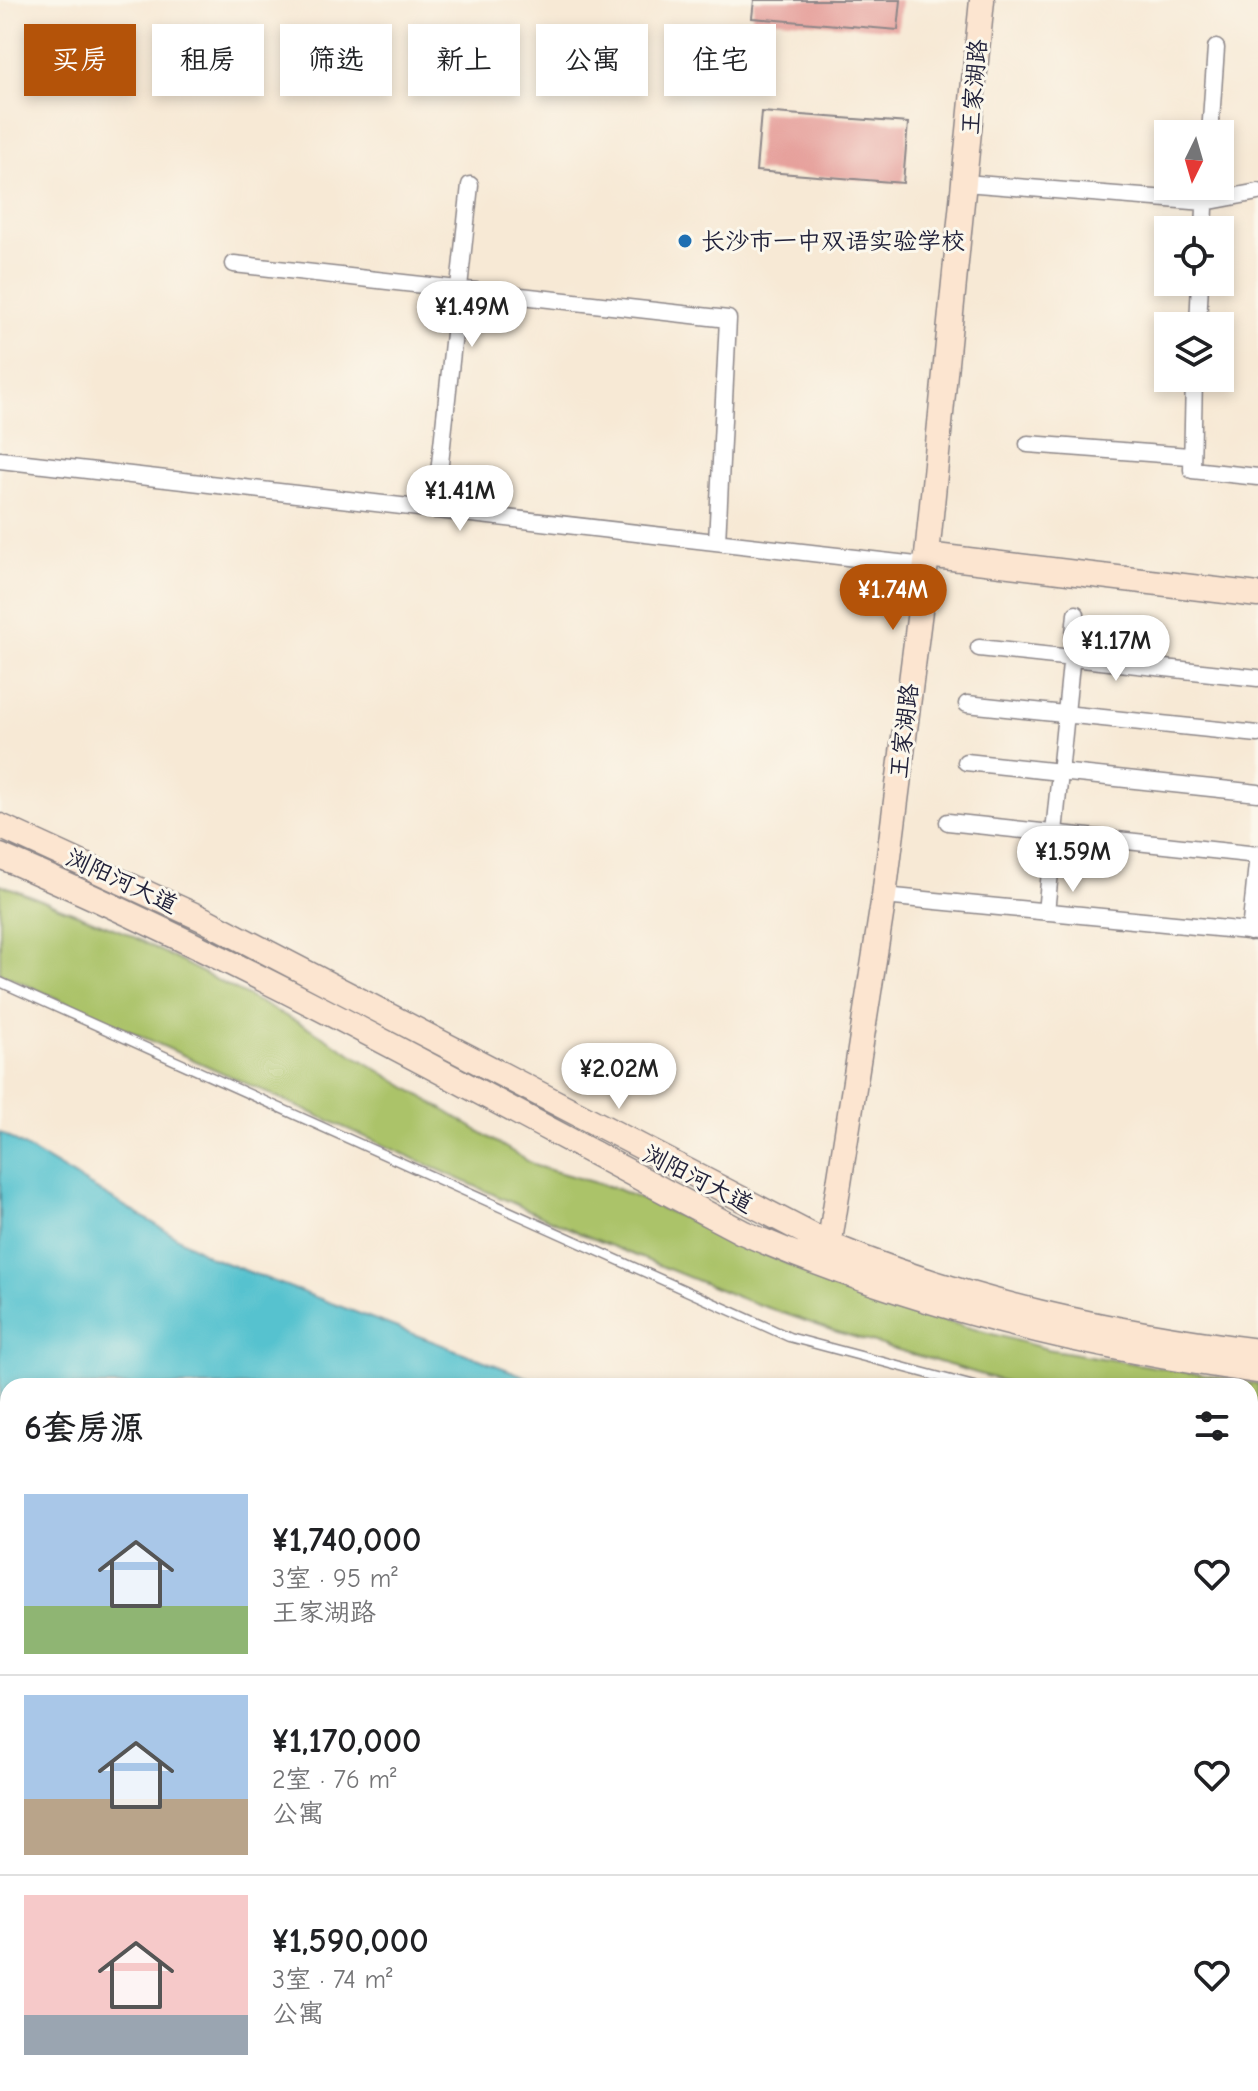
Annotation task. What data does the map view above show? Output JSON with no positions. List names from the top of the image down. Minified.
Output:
{"streets":{"main road":["王家湖路","浏阳河大道"]},"crossings":[["王家湖路","浏阳河大道"]],"places":["长沙市一中双语实验学校"],"north":"bottom","page":{"chip":["买房","租房","筛选","新上","公寓","住宅"],"price":["¥1.49M","¥1.41M","¥1.74M","¥1.17M","¥1.59M","¥2.02M"],"heading":"6套房源","list":[{"name":"¥1,740,000","note":"3室 · 95 m² · 王家湖路"},{"name":"¥1,170,000","note":"2室 · 76 m² · 公寓"},{"name":"¥1,590,000","note":"3室 · 74 m² · 公寓"}]}}
